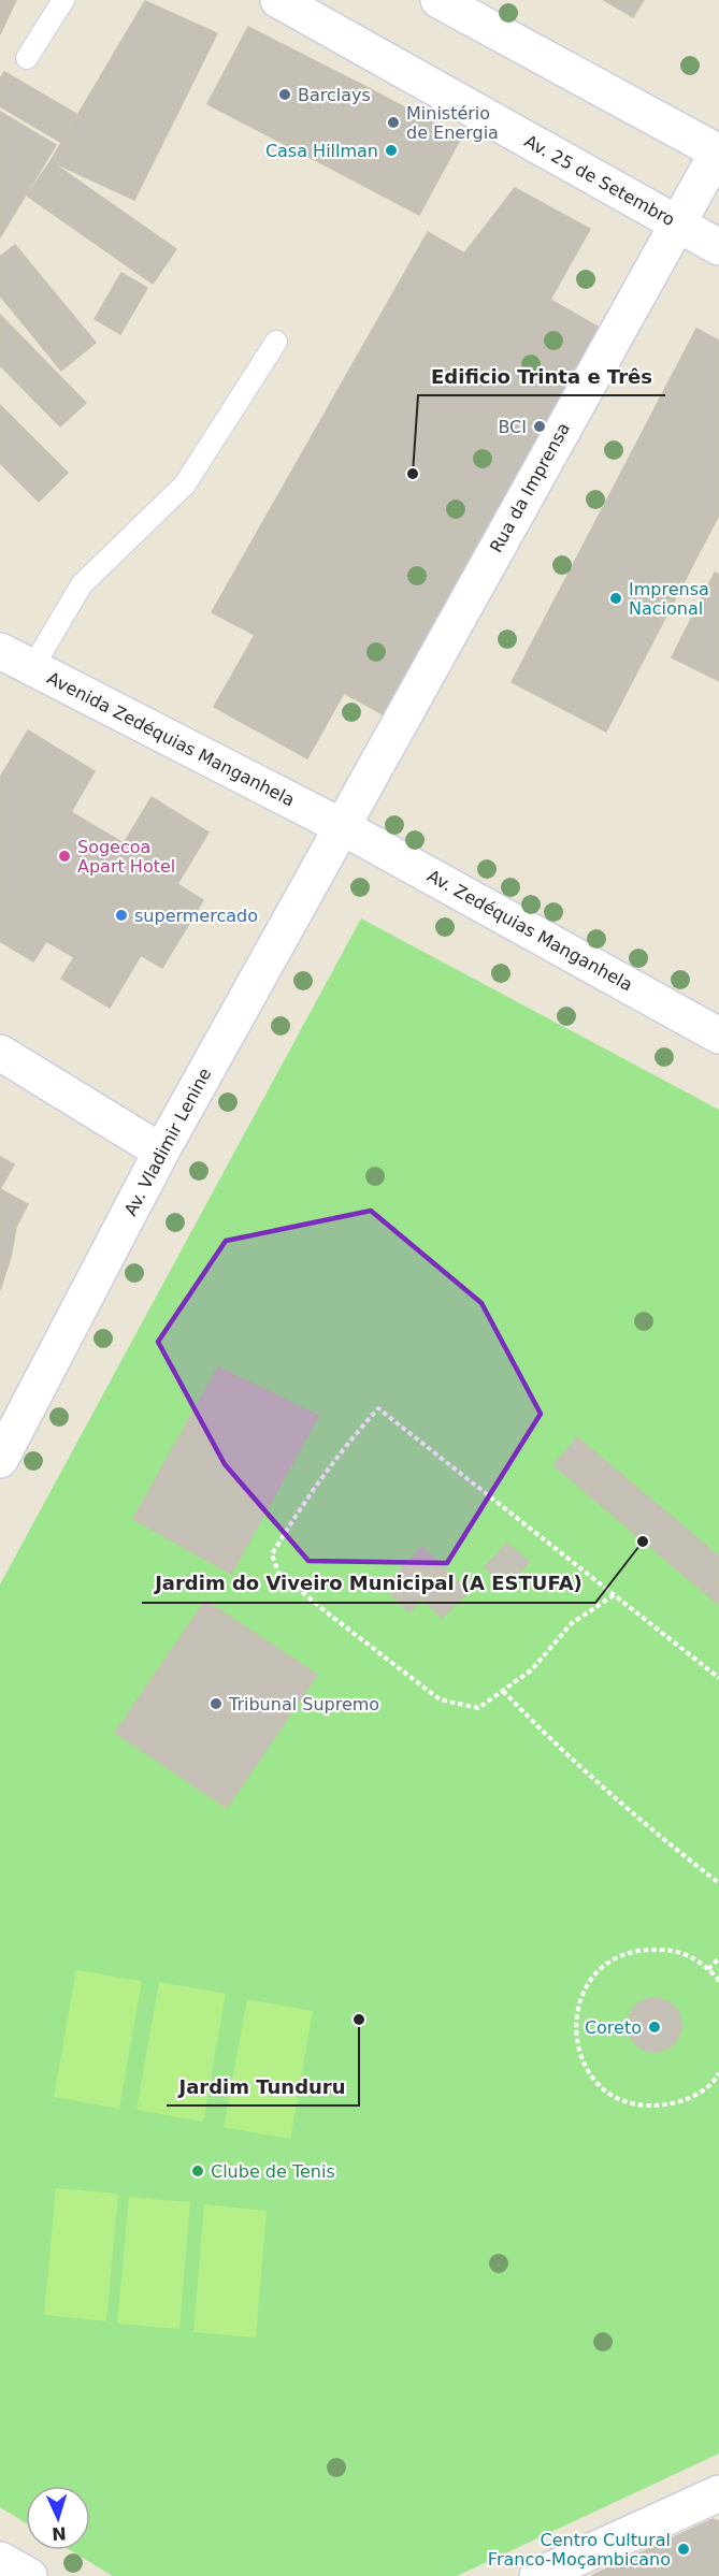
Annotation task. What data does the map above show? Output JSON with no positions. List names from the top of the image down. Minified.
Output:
{"streets":{"main road":["Av. 25 de Setembro","Rua da Imprensa","Avenida Zedéquias Manganhela","Av. Zedéquias Manganhela","Av. Vladimir Lenine"]},"crossings":[["Av. 25 de Setembro","Rua da Imprensa"],["Rua da Imprensa","Avenida Zedéquias Manganhela"],["Rua da Imprensa","Av. Zedéquias Manganhela"],["Rua da Imprensa","Av. Vladimir Lenine"],["Avenida Zedéquias Manganhela","Av. Zedéquias Manganhela"],["Avenida Zedéquias Manganhela","Av. Vladimir Lenine"],["Av. Zedéquias Manganhela","Av. Vladimir Lenine"]],"places":["Barclays","Ministério de Energia","Casa Hillman","BCI","Edificio Trinta e Três","Imprensa Nacional","Sogecoa Apart Hotel","supermercado","Jardim do Viveiro Municipal (A ESTUFA)","Tribunal Supremo","Jardim Tunduru","Coreto","Clube de Tenis","Centro Cultural Franco-Moçambicano"],"north":"bottom"}
